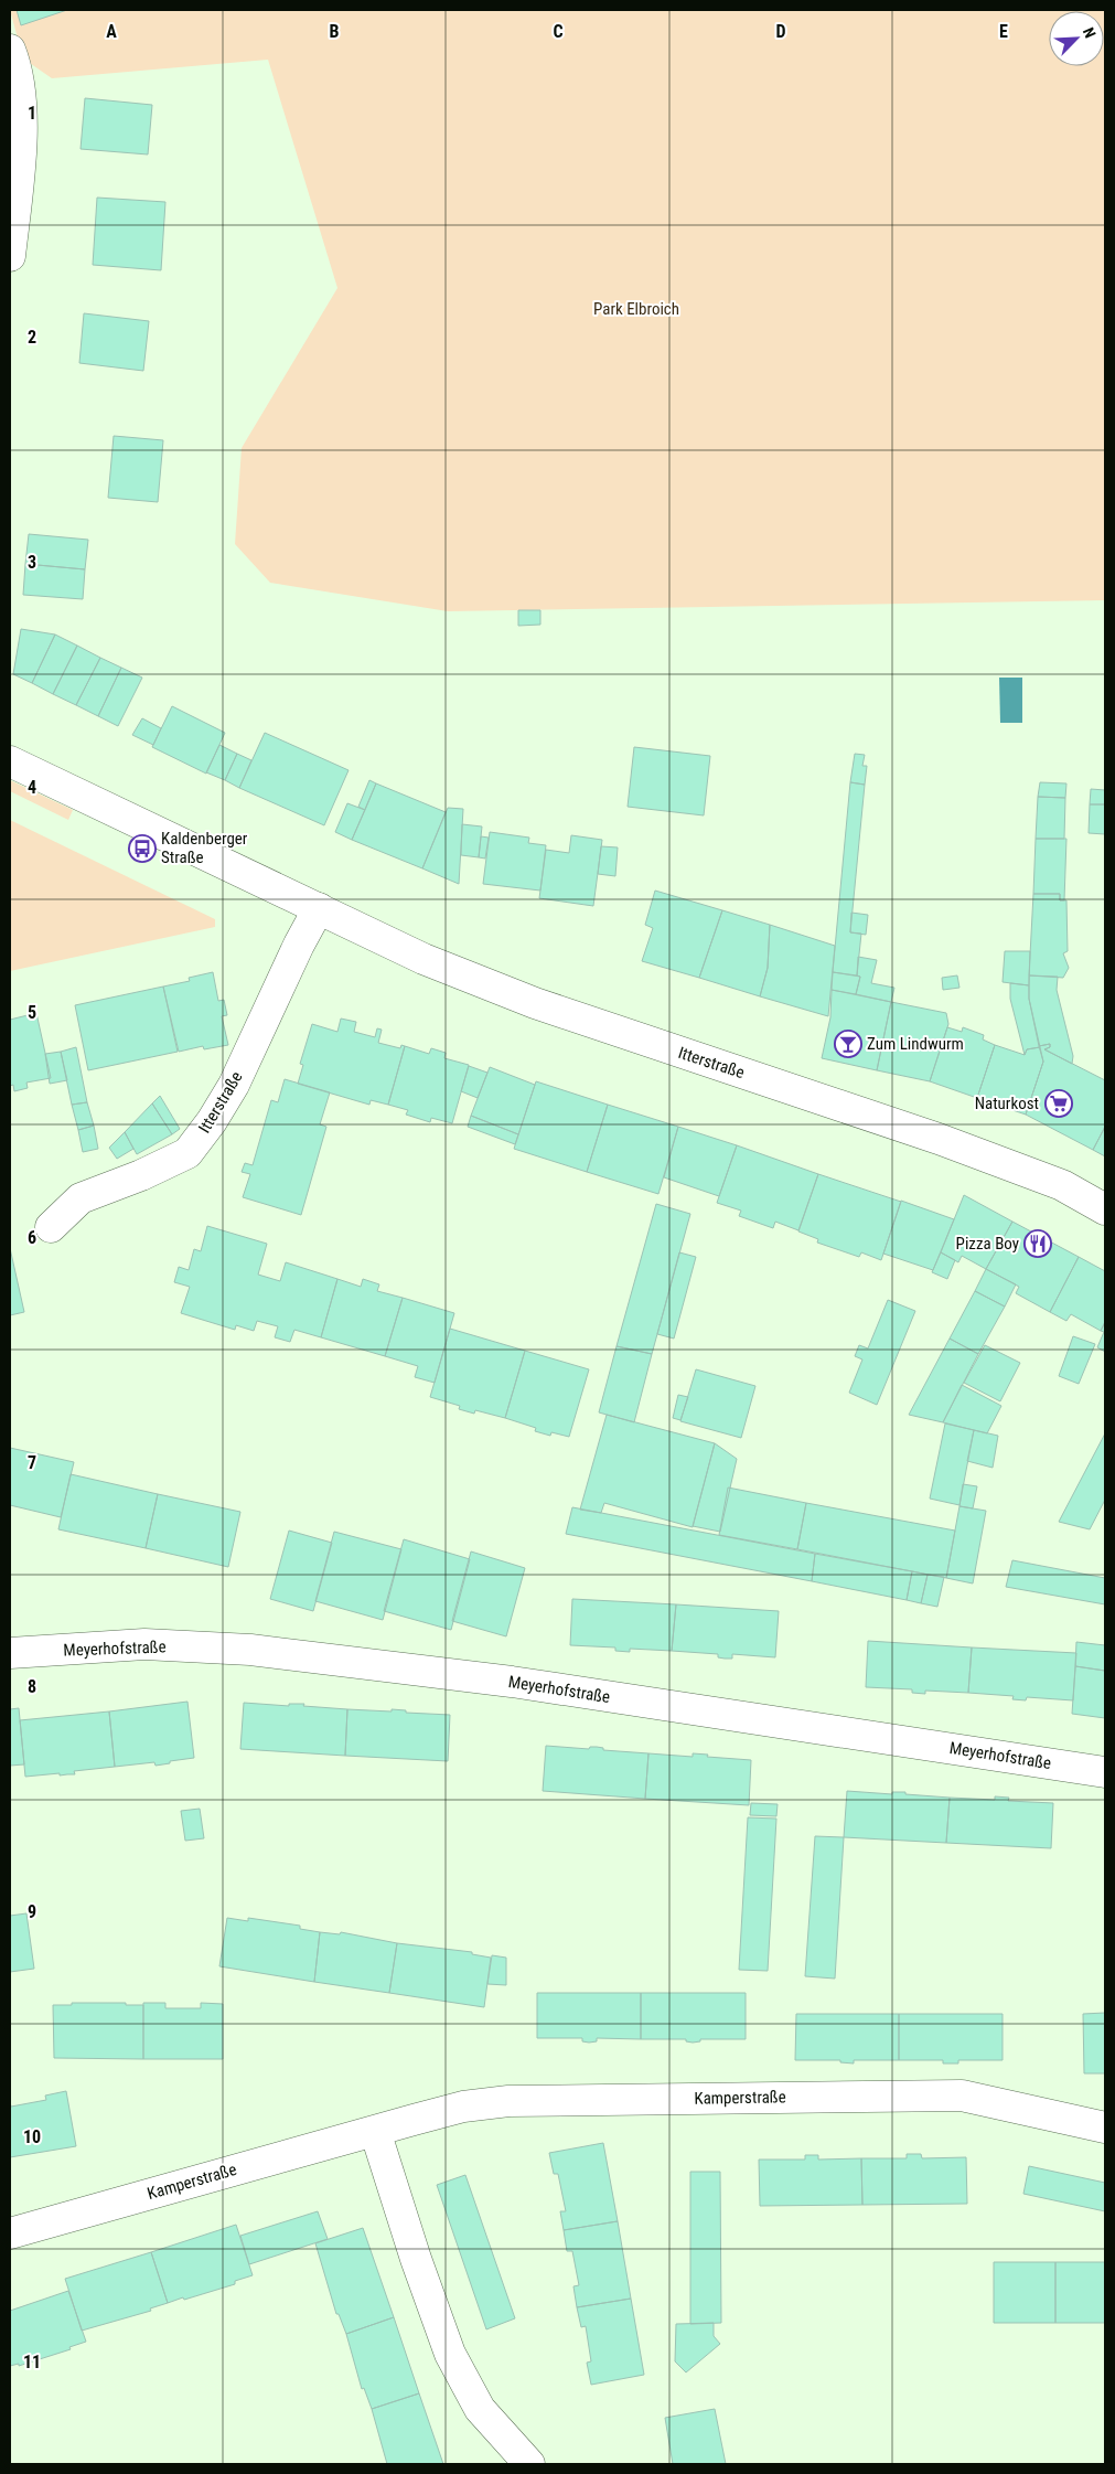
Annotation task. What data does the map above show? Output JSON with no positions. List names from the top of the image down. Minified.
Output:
{"streets":{"street":["Itterstraße","Meyerhofstraße","Kamperstraße"]},"parks":["Park Elbroich"],"places":{"bus stop":["Kaldenberger Straße"],"bar":["Zum Lindwurm"],"supermarket":["Naturkost"],"restaurant":["Pizza Boy"]},"north":"top right","grid":{"columns":["A","B","C","D","E"],"rows":["1","2","3","4","5","6","7","8","9","10","11"]}}
